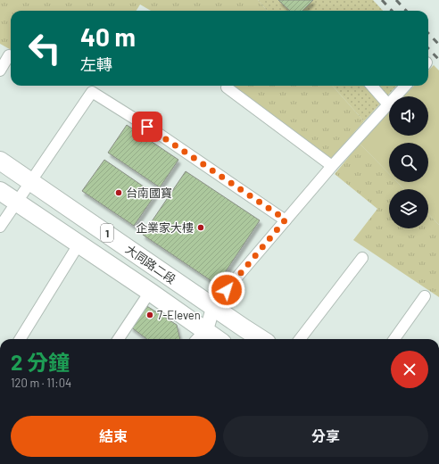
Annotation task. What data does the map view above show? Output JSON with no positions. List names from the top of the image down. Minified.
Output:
{"streets":{"main road":["1","大同路二段"]},"places":["台南國寶","企業家大樓","7-Eleven"],"page":{"turn":["40 m","左轉"],"heading":["2 分鐘","120 m · 11:04"],"buttons":["結束","分享"]}}
